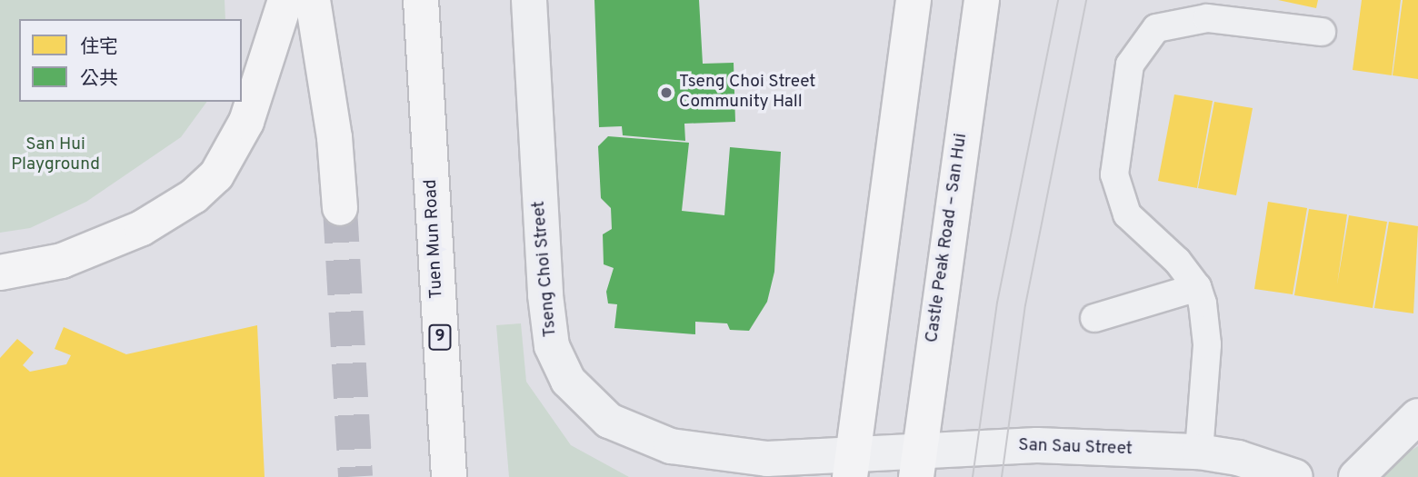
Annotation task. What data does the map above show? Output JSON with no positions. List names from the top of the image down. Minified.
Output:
{"streets":{"main road":["Castle Peak Road – San Hui","Tuen Mun Road","9"],"street":["Tseng Choi Street","San Sau Street"]},"crossings":[["Castle Peak Road – San Hui","San Sau Street"],["Tseng Choi Street","San Sau Street"]],"parks":["San Hui Playground"],"places":["Tseng Choi Street Community Hall"],"legend":["住宅","公共"]}
